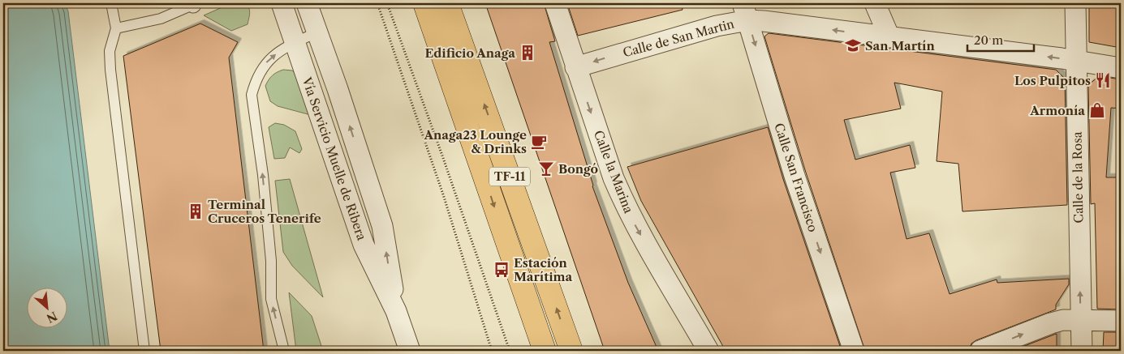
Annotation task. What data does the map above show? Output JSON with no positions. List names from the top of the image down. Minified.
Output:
{"streets":{"main road":["TF-11"],"street":["Calle de San Martin","Vía Servicio Muelle de Ribera","Calle la Marina","Calle San Francisco","Calle de la Rosa"]},"crossings":[["Calle de San Martin","Calle la Marina"],["Calle de San Martin","Calle San Francisco"],["Calle de San Martin","Calle de la Rosa"]],"one_way":["Calle de San Martin","Calle la Marina","Calle San Francisco","Calle de la Rosa"],"places":{"school or university":["San Martín"],"building":["Edificio Anaga","Terminal Cruceros Tenerife"],"restaurant":["Los Pulpitos"],"shop":["Armonía"],"cafe":["Anaga23 Lounge & Drinks"],"bar":["Bongó"],"bus stop":["Estación Marítima"]},"scale_bar":"20 m","north":"bottom right"}
